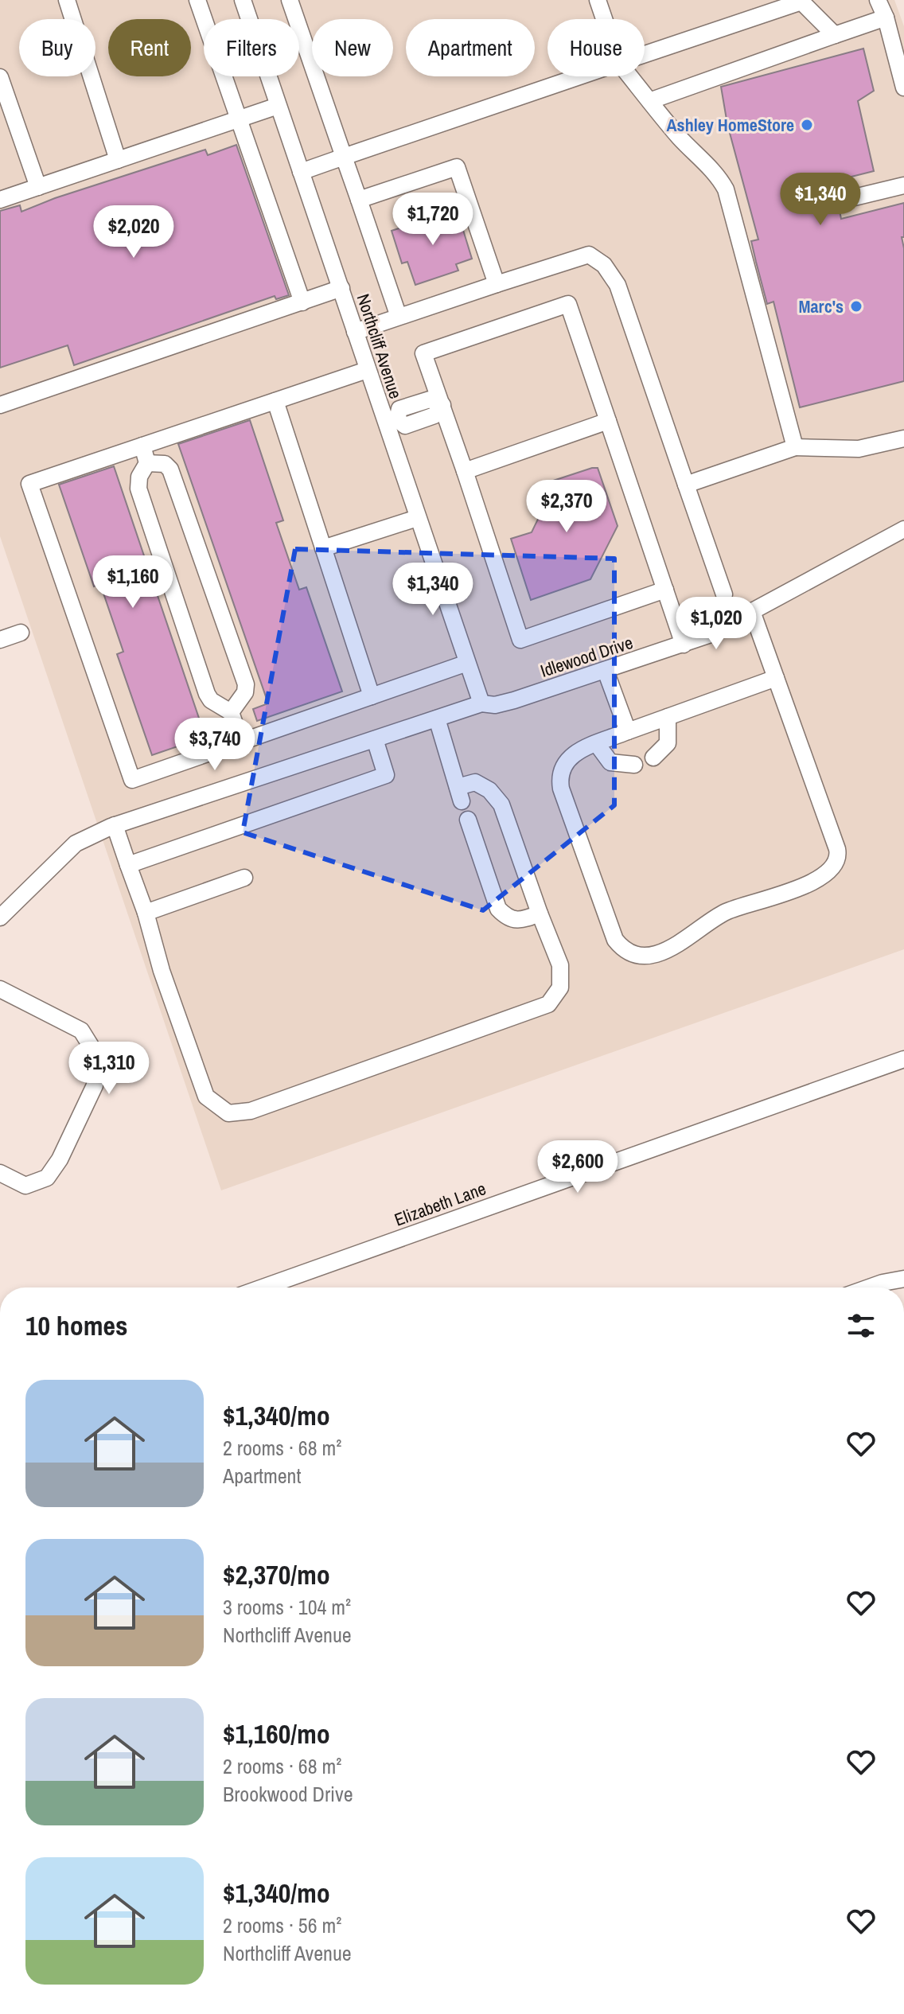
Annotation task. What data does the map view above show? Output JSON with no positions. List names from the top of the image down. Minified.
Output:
{"streets":{"street":["Northcliff Avenue","Idlewood Drive","Elizabeth Lane"]},"crossings":[["Northcliff Avenue","Idlewood Drive"]],"places":["Ashley HomeStore","Marc's"],"page":{"chip":["Buy","Rent","Filters","New","Apartment","House"],"price":["$1,340","$1,720","$2,020","$2,370","$1,160","$1,340","$1,020","$3,740","$1,310","$2,600"],"heading":"10 homes","list":[{"name":"$1,340/mo","note":"2 rooms · 68 m² · Apartment"},{"name":"$2,370/mo","note":"3 rooms · 104 m² · Northcliff Avenue"},{"name":"$1,160/mo","note":"2 rooms · 68 m² · Brookwood Drive"},{"name":"$1,340/mo","note":"2 rooms · 56 m² · Northcliff Avenue"}]}}
